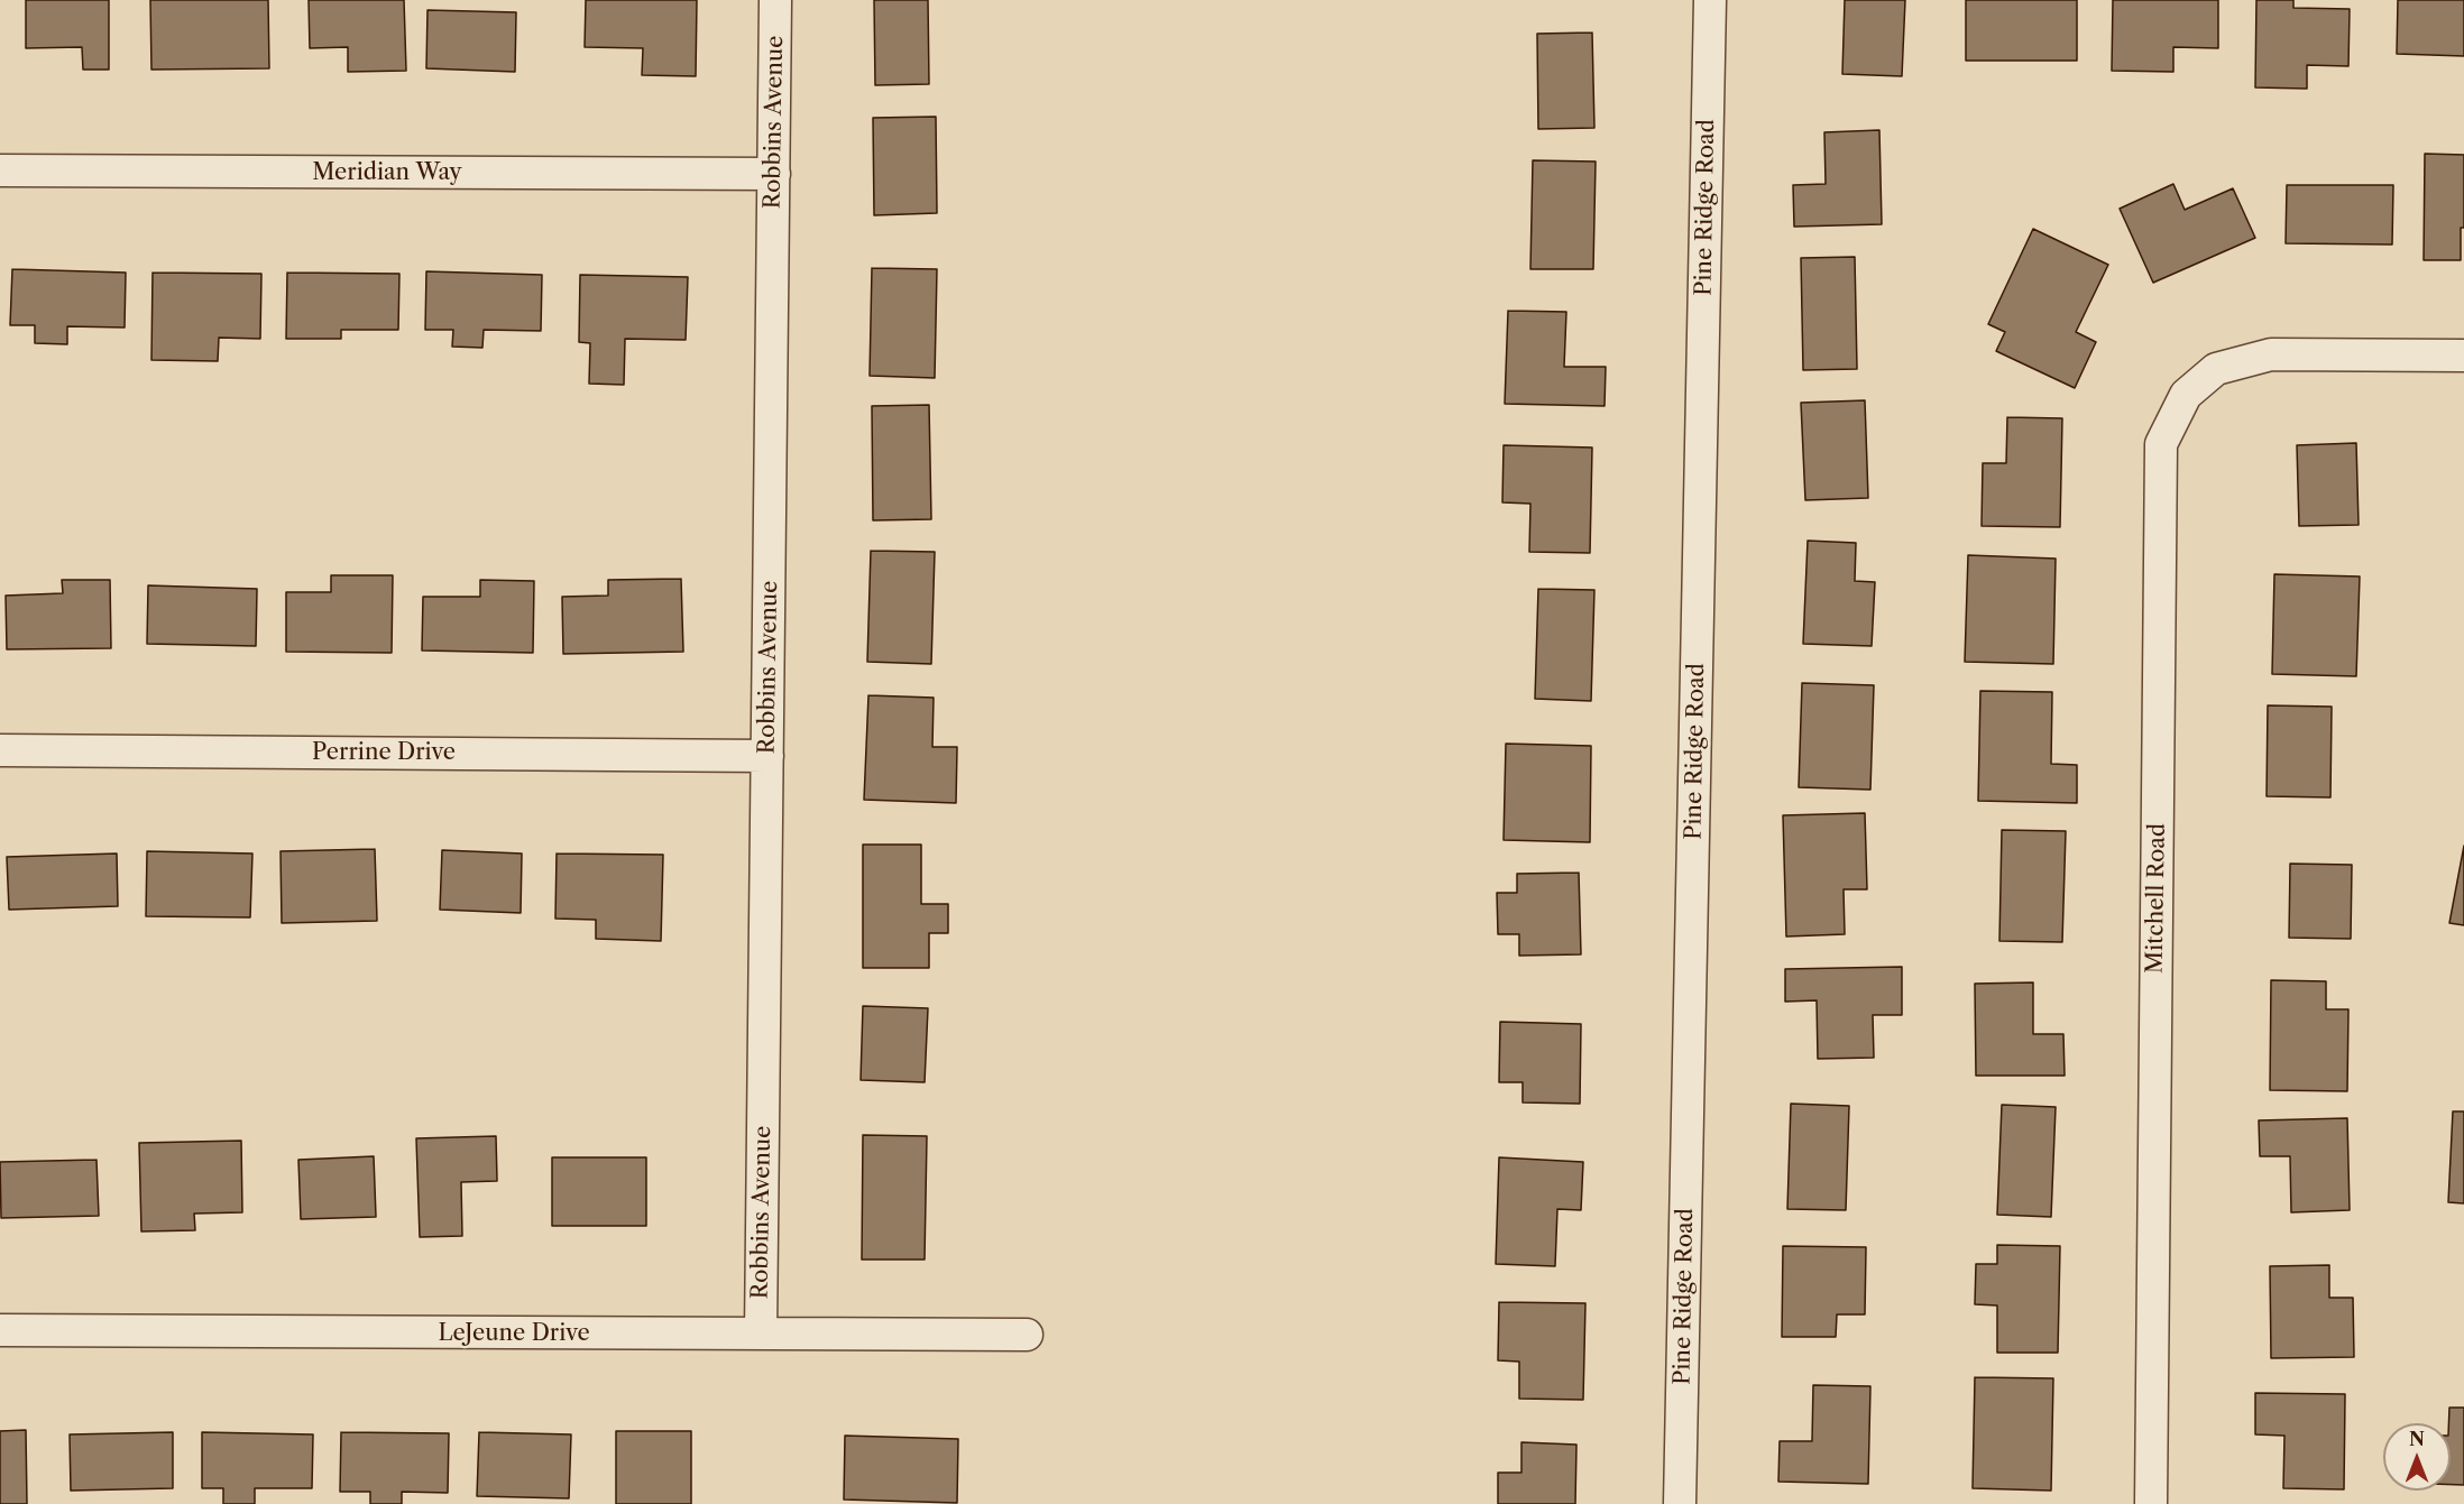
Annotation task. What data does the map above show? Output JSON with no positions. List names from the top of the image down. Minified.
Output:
{"streets":{"street":["Robbins Avenue","Meridian Way","Pine Ridge Road","Perrine Drive","Mitchell Road","LeJeune Drive"]},"crossings":[["Robbins Avenue","Meridian Way"],["Robbins Avenue","Perrine Drive"],["Robbins Avenue","LeJeune Drive"]],"north":"top"}
